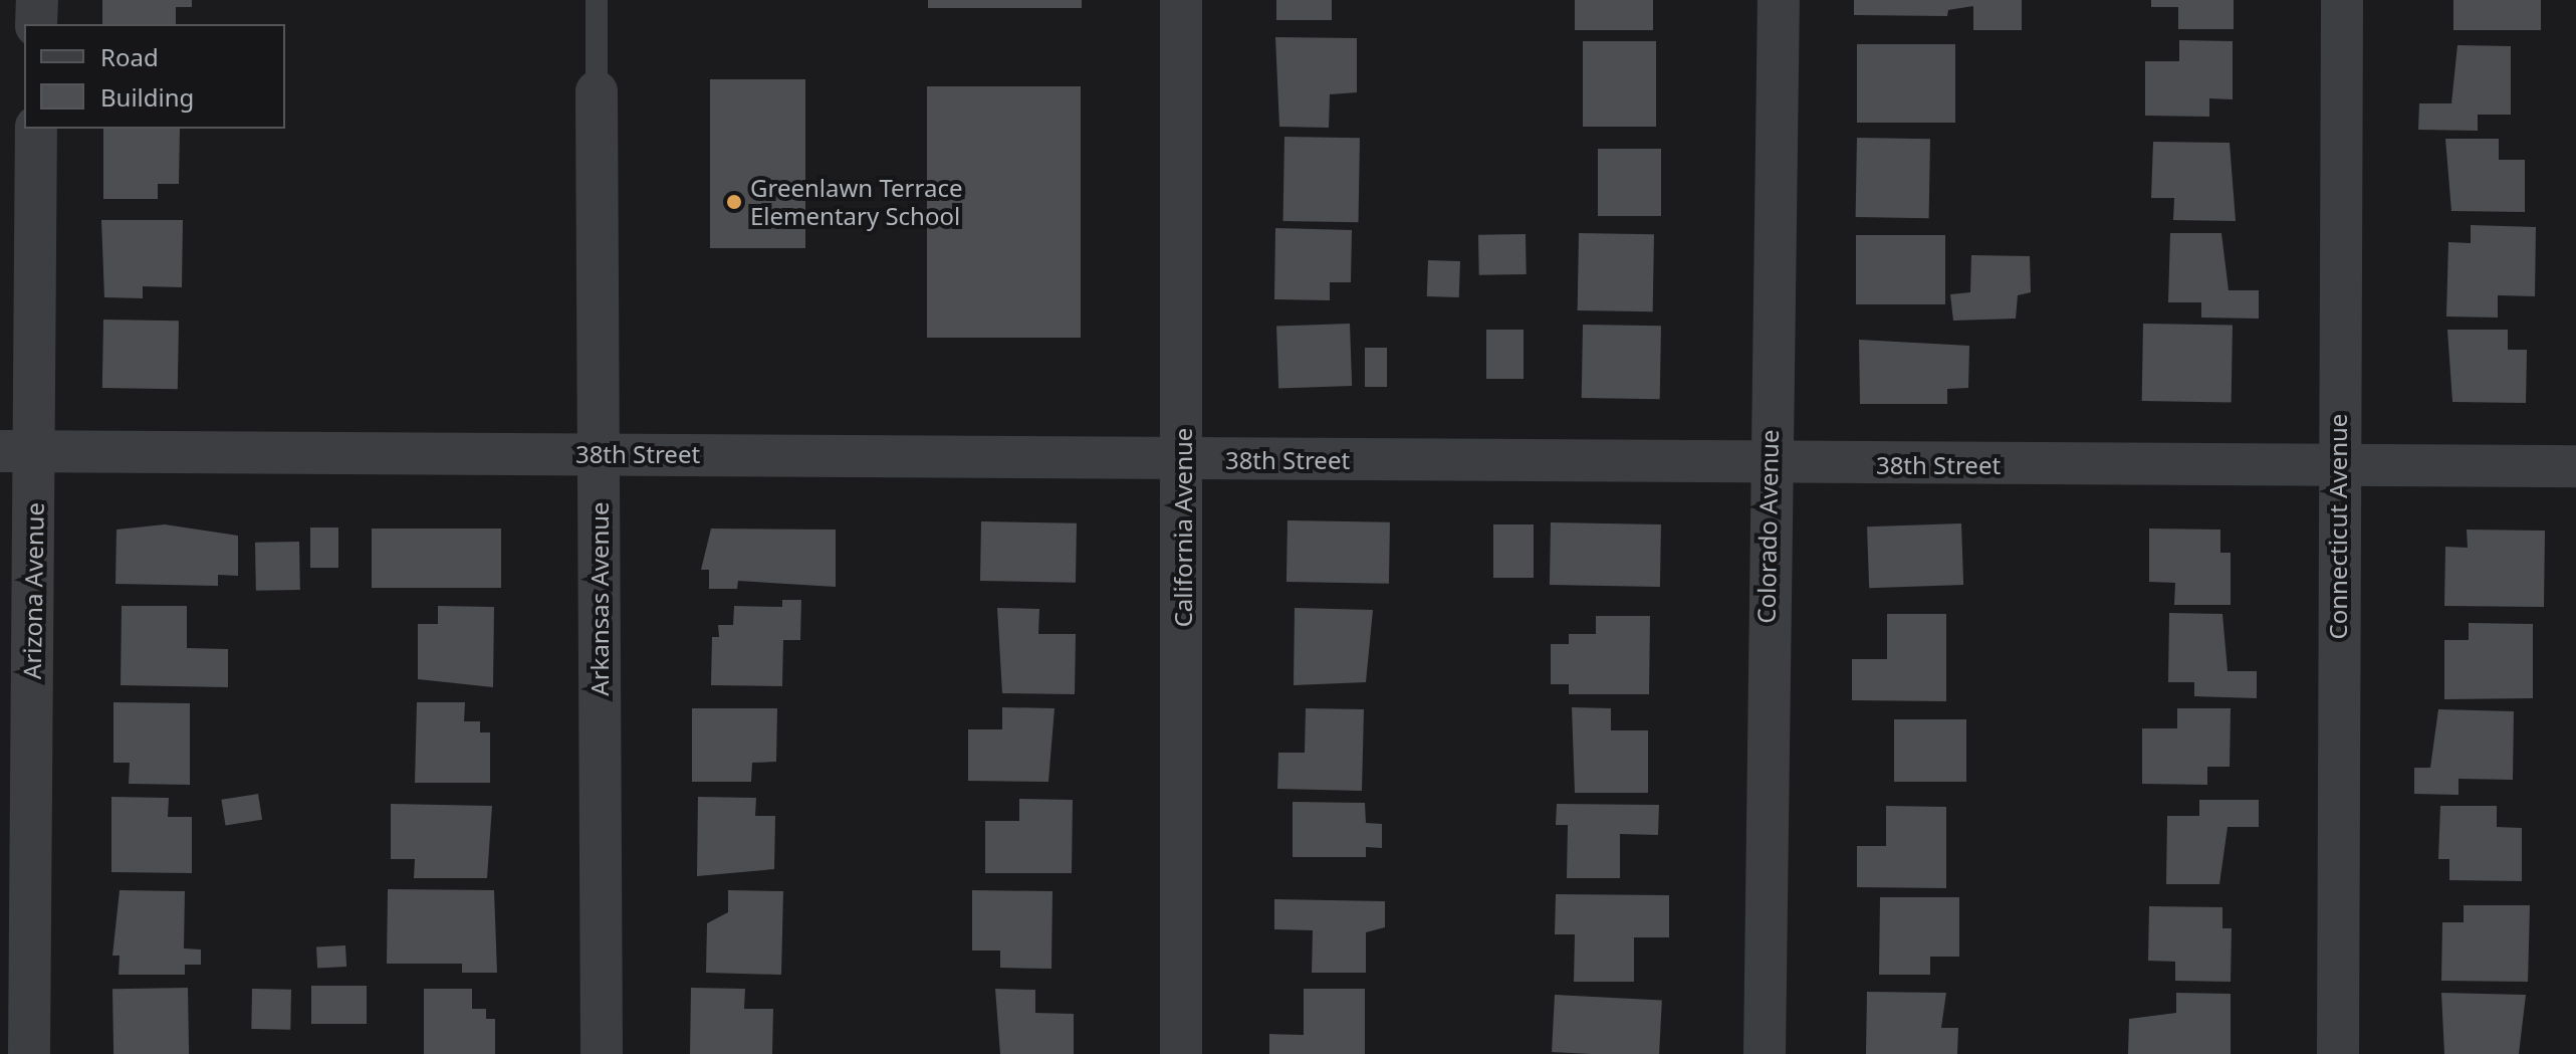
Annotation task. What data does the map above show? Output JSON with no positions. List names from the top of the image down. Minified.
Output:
{"streets":{"street":["38th Street","Colorado Avenue","Connecticut Avenue","California Avenue","Arizona Avenue","Arkansas Avenue"]},"crossings":[["38th Street","Colorado Avenue"],["38th Street","Connecticut Avenue"],["38th Street","California Avenue"],["38th Street","Arizona Avenue"],["38th Street","Arkansas Avenue"]],"places":["Greenlawn Terrace Elementary School"],"legend":["Road","Building"]}
